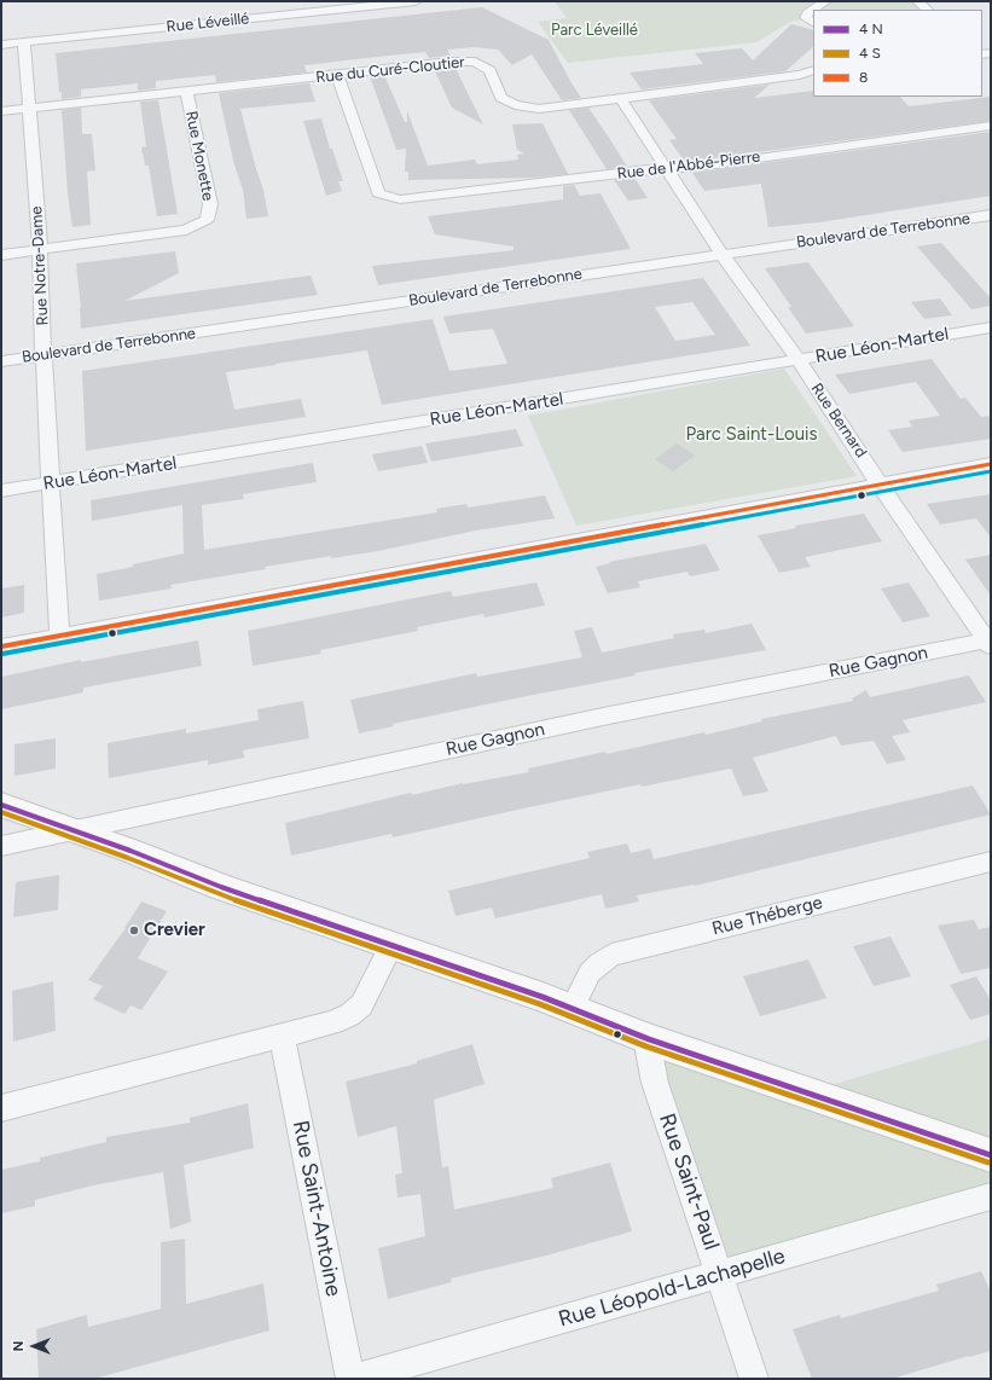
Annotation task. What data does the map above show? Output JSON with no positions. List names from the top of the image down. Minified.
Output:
{"streets":{"street":["Rue Léveillé","Rue du Curé-Cloutier","Rue Monette","Rue de l'Abbé-Pierre","Boulevard de Terrebonne","Rue Notre-Dame","Rue Léon-Martel","Rue Bernard","Rue Gagnon","Rue Théberge","Rue Saint-Paul","Rue Saint-Antoine","Rue Léopold-Lachapelle"]},"crossings":[["Rue Léveillé","Rue Notre-Dame"],["Rue du Curé-Cloutier","Rue Monette"],["Rue du Curé-Cloutier","Rue de l'Abbé-Pierre"],["Rue du Curé-Cloutier","Rue Notre-Dame"],["Rue du Curé-Cloutier","Rue Bernard"],["Rue Monette","Rue Notre-Dame"],["Rue de l'Abbé-Pierre","Rue Bernard"],["Boulevard de Terrebonne","Rue Notre-Dame"],["Boulevard de Terrebonne","Rue Bernard"],["Rue Notre-Dame","Rue Léon-Martel"],["Rue Léon-Martel","Rue Bernard"],["Rue Bernard","Rue Gagnon"],["Rue Saint-Paul","Rue Léopold-Lachapelle"],["Rue Saint-Antoine","Rue Léopold-Lachapelle"]],"parks":["Parc Léveillé","Parc Saint-Louis"],"places":["Crevier"],"lines":["transit line 8"],"legend":["4 N","4 S","8"],"north":"left"}
